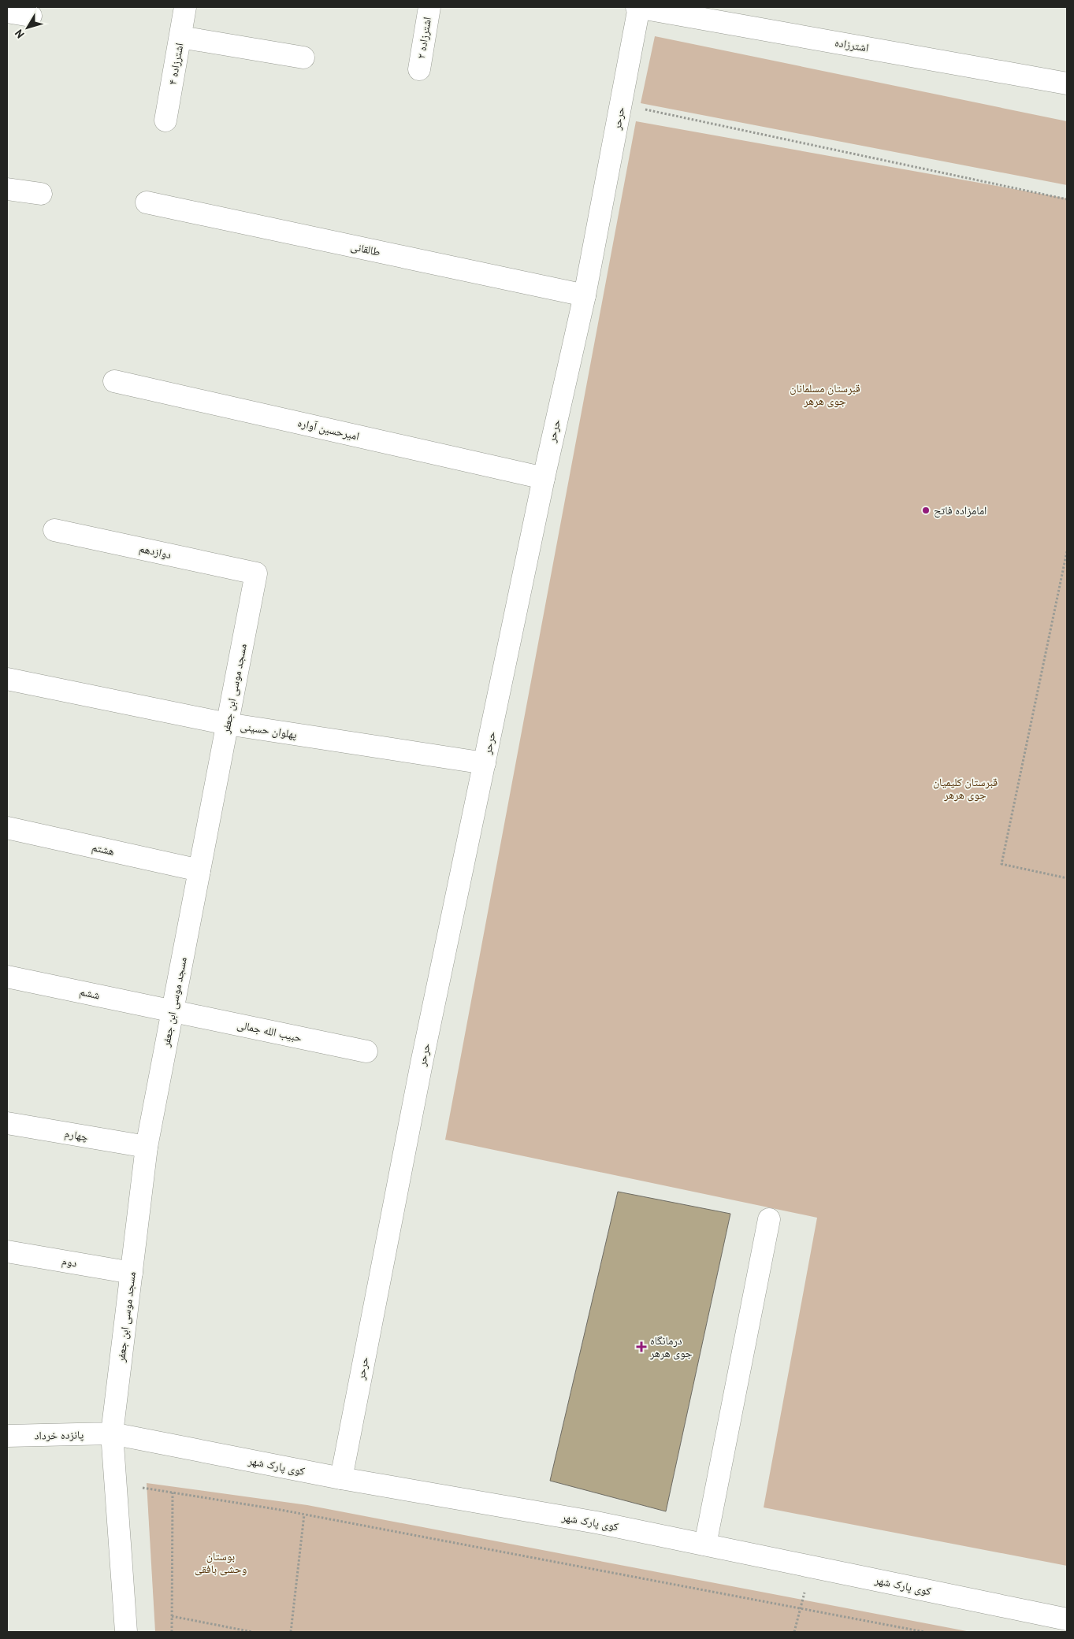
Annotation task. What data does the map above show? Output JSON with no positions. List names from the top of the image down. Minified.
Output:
{"streets":{"street":["اشترزاده ۲","اشترزاده","اشترزاده ۴","حرحر","طالقانی","امیرحسین آواره","دوازدهم","مسجد موسی ابن جعفر","پهلوان حسینی","هشتم","ششم","حبیب الله جمالی","چهارم","دوم","پانزده خرداد","کوی پارک شهر"]},"crossings":[["اشترزاده","حرحر"],["حرحر","طالقانی"],["حرحر","امیرحسین آواره"],["حرحر","پهلوان حسینی"],["حرحر","کوی پارک شهر"],["دوازدهم","مسجد موسی ابن جعفر"],["مسجد موسی ابن جعفر","پهلوان حسینی"],["مسجد موسی ابن جعفر","هشتم"],["مسجد موسی ابن جعفر","ششم"],["مسجد موسی ابن جعفر","حبیب الله جمالی"],["مسجد موسی ابن جعفر","چهارم"],["مسجد موسی ابن جعفر","دوم"],["مسجد موسی ابن جعفر","پانزده خرداد"],["مسجد موسی ابن جعفر","کوی پارک شهر"],["ششم","حبیب الله جمالی"],["پانزده خرداد","کوی پارک شهر"]],"parks":["قبرستان مسلمانان جوی هرهر","قبرستان کلیمیان جوی هرهر","بوستان وحشی بافقی"],"places":{"other":["امامزاده فاتح"],"health":["درمانگاه جوی هرهر"]},"north":"bottom left"}
